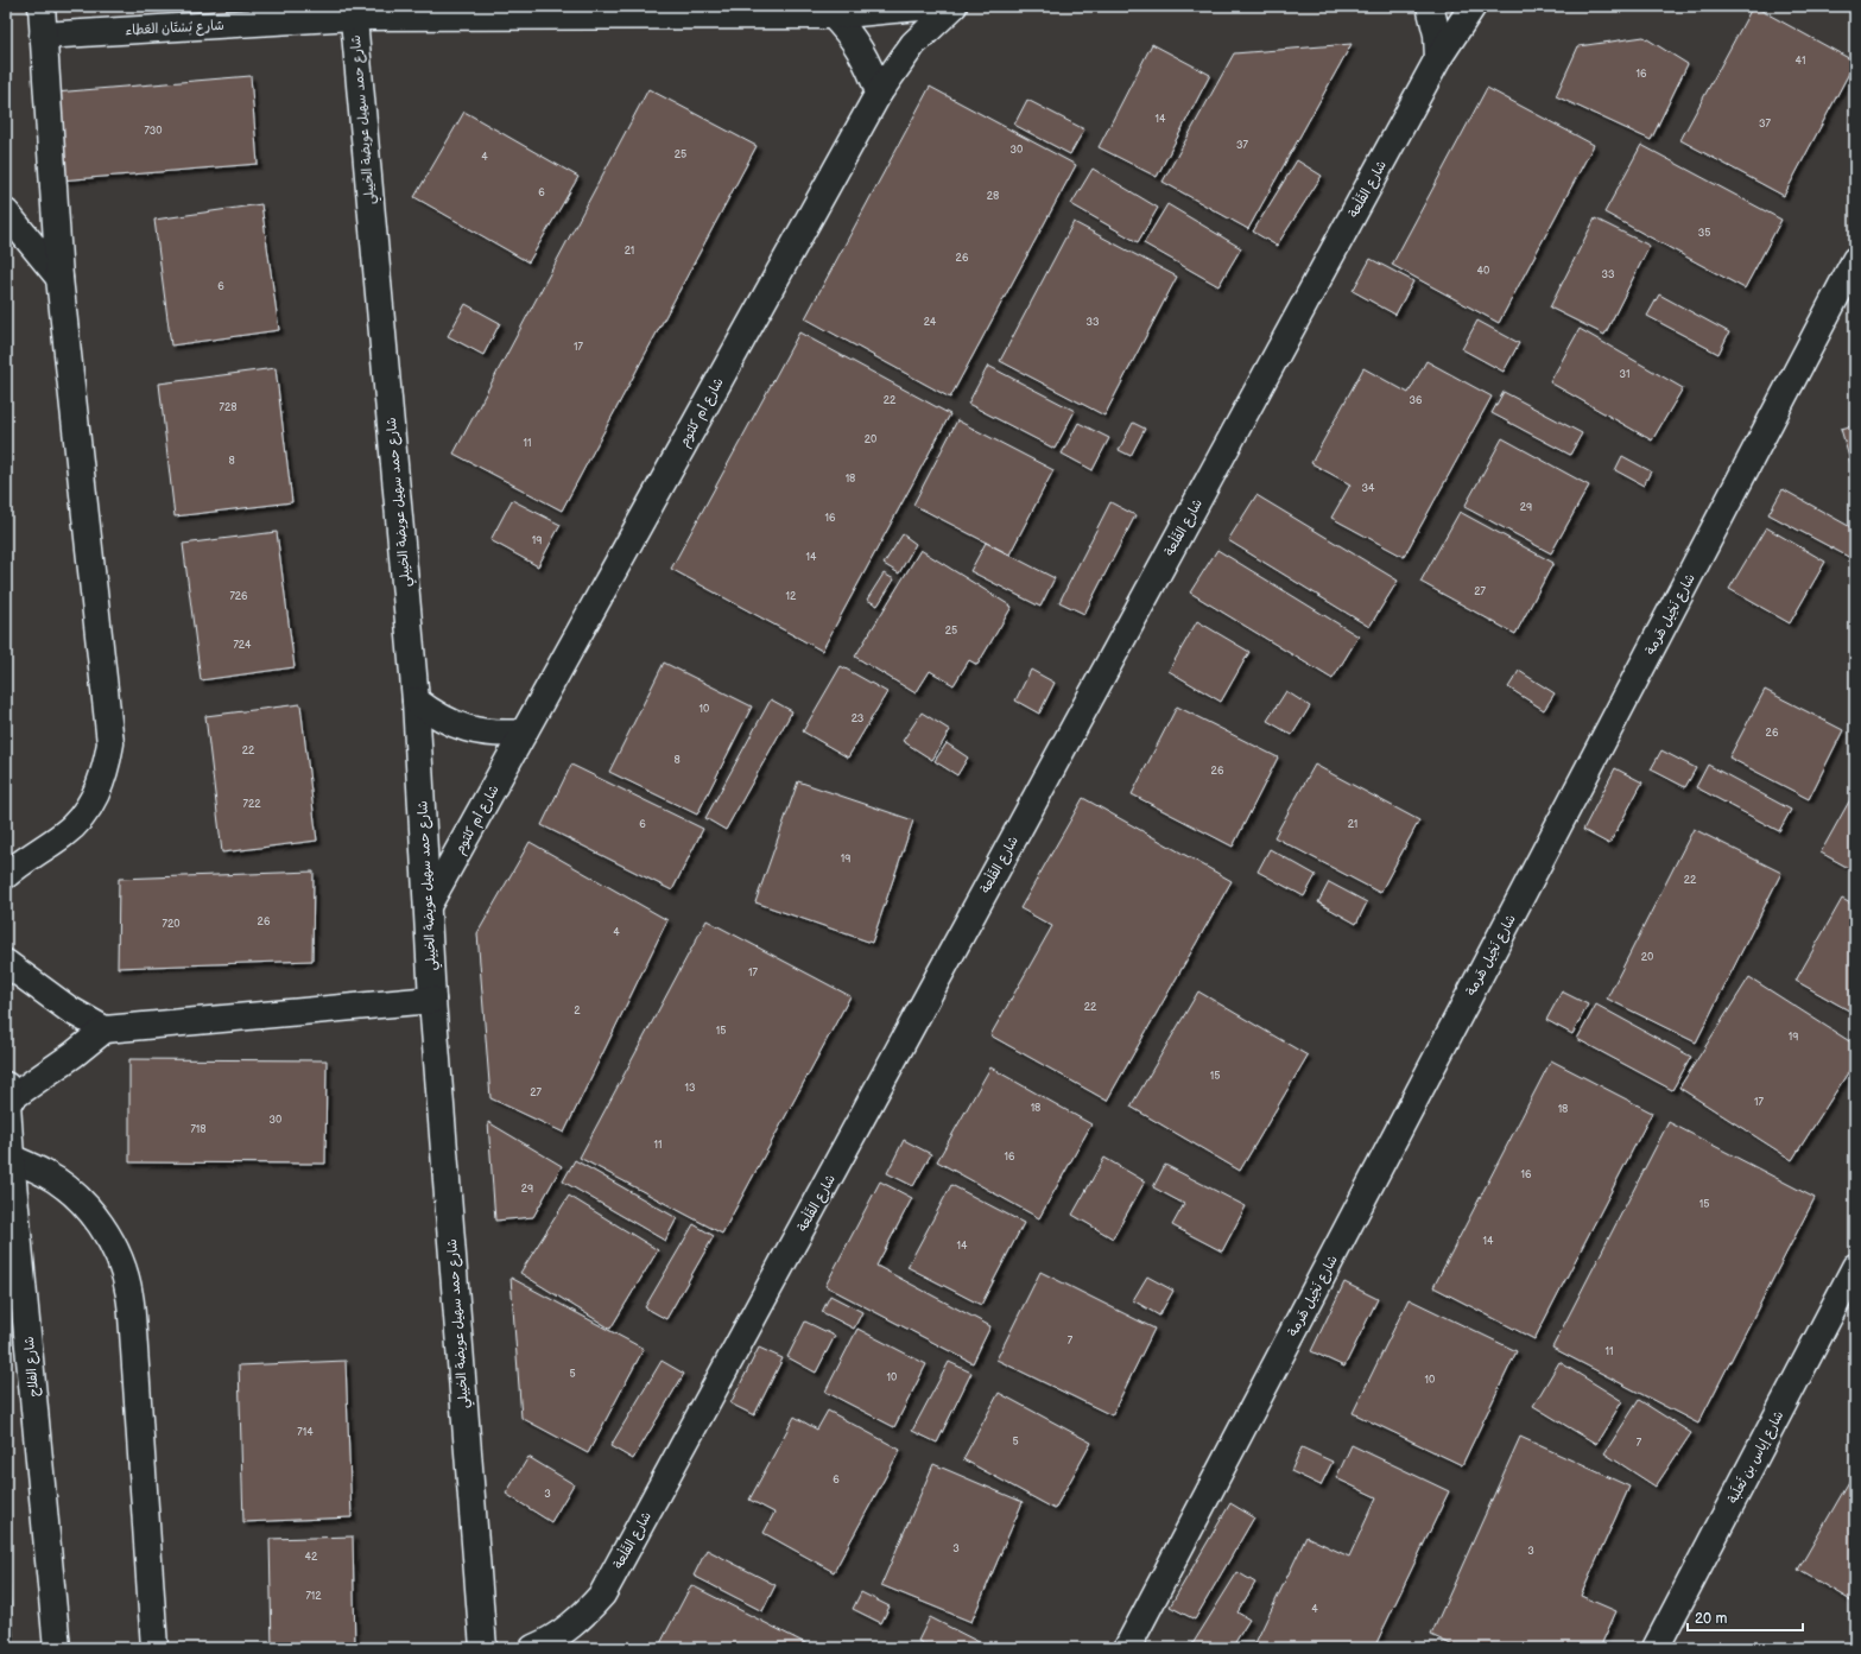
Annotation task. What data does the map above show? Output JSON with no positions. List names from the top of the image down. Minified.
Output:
{"streets":{"street":["شارع بُسْتَان العَطاء","شارع حمد سهيل عويضة الخييلي","شارع القَلْعة","شارع أم كلثوم","شارع نَخِيل هَرمة","شارع الفلاح","شارع إياس بن ثَعلَبة"]},"crossings":[["شارع بُسْتَان العَطاء","شارع حمد سهيل عويضة الخييلي"],["شارع حمد سهيل عويضة الخييلي","شارع أم كلثوم"]],"house_numbers":["41","16","14","37","730","37","30","25","4","6","28","35","21","26","40","33","6","24","33","17","31","22","36","728","20","11","8","18","34","29","16","19","14","27","726","12","25","724","10","23","26","22","8","26","722","6","21","19","22","26","720","4","20","17","22","2","15","19","15","13","27","17","18","18","30","718","11","16","16","29","15","14","14","7","11","5","10","10","714","5","7","6","3","3","3","42","712","4"],"scale_bar":"20 m"}
